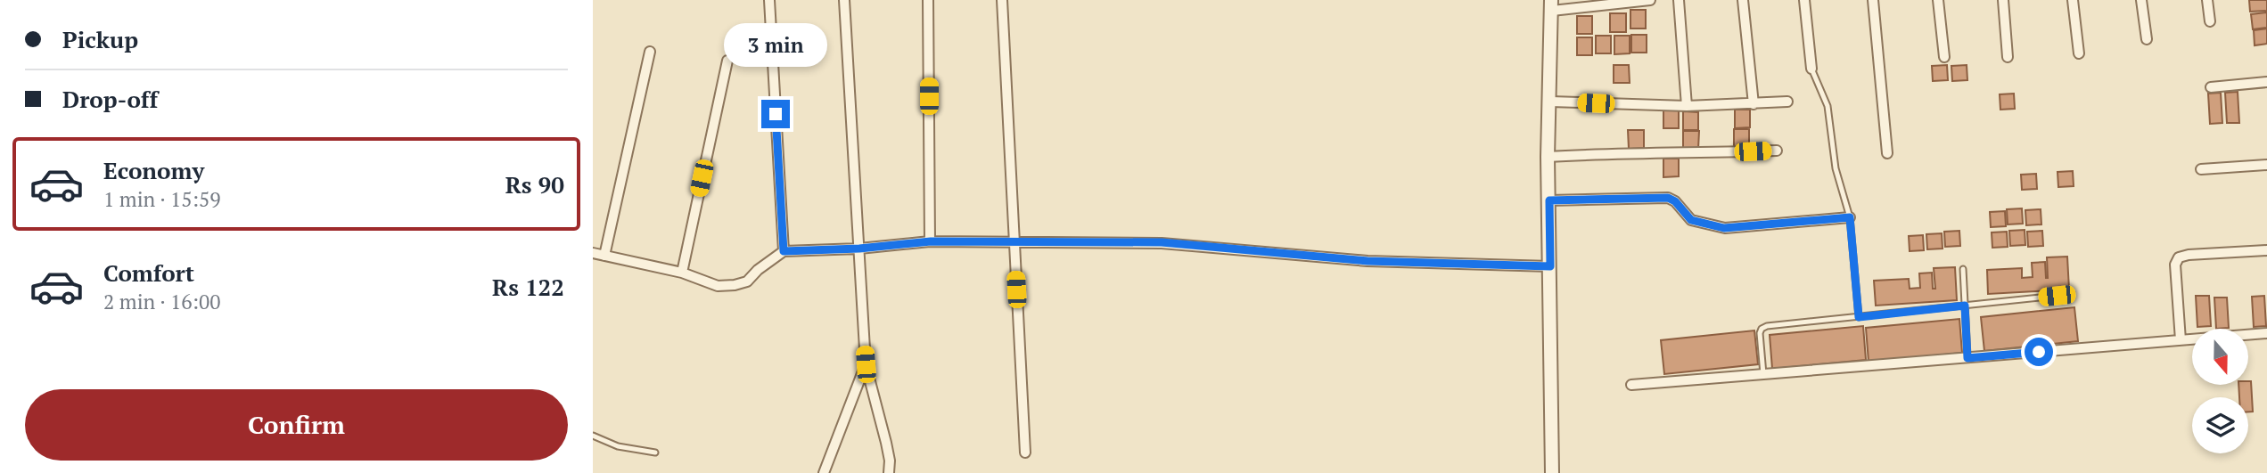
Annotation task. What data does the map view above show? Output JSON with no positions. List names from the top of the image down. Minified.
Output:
{"north":"bottom","page":{"banner":["Pickup","Drop-off"],"bubble":"3 min","list":[{"name":"Economy","note":"1 min · 15:59","value":"Rs 90"},{"name":"Comfort","note":"2 min · 16:00","value":"Rs 122"}],"buttons":"Confirm"}}
